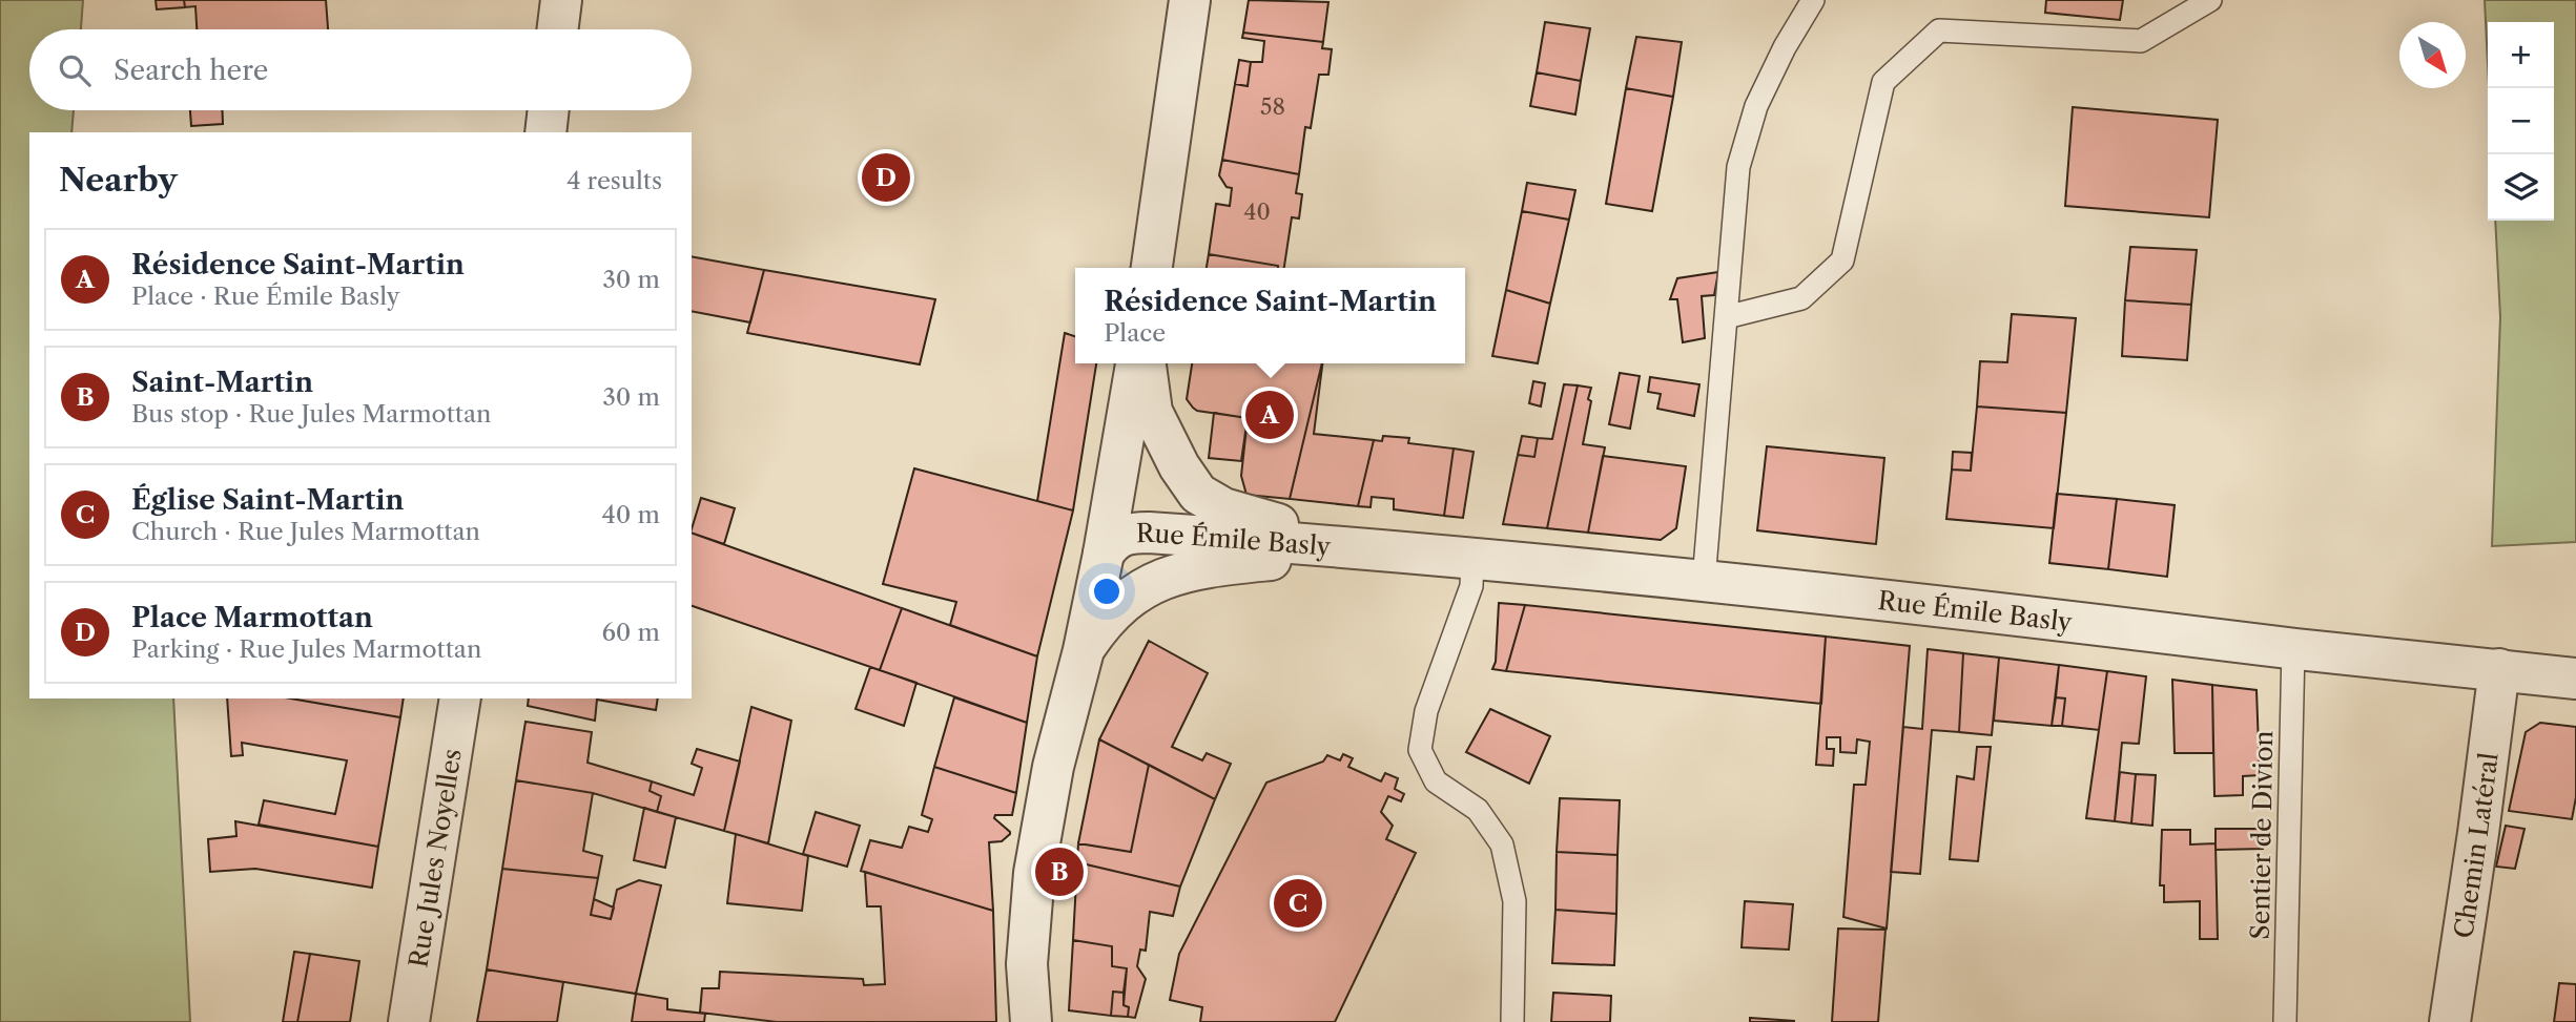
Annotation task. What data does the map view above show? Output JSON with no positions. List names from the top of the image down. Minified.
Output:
{"streets":{"street":["Rue Émile Basly","Chemin Latéral","Rue Jules Noyelles"],"lane":["Sentier de Divion"]},"crossings":[["Rue Émile Basly","Sentier de Divion"],["Rue Émile Basly","Chemin Latéral"]],"house_numbers":["58","40"],"north":"bottom right","page":{"map_buttons":["+","−"],"search":"Search here","heading":["Nearby","4 results"],"pins":["D","A","B","C"],"list":[{"mark":"A","name":"Résidence Saint-Martin","note":"Place · Rue Émile Basly","value":"30 m"},{"mark":"B","name":"Saint-Martin","note":"Bus stop · Rue Jules Marmottan","value":"30 m"},{"mark":"C","name":"Église Saint-Martin","note":"Church · Rue Jules Marmottan","value":"40 m"},{"mark":"D","name":"Place Marmottan","note":"Parking · Rue Jules Marmottan","value":"60 m"}],"popup":["Résidence Saint-Martin","Place"]}}
